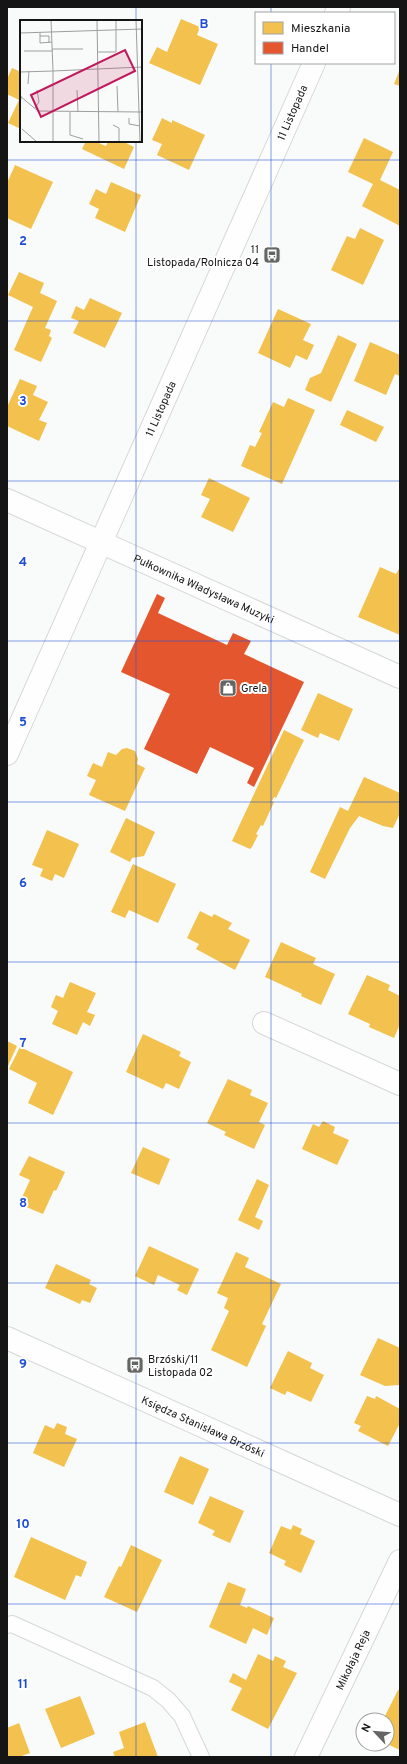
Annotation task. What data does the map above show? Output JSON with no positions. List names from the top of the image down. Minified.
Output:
{"streets":{"main road":["11 Listopada","Pułkownika Władysława Muzyki","Księdza Stanisława Brzóski","Mikołaja Reja"]},"crossings":[["11 Listopada","Pułkownika Władysława Muzyki"]],"places":{"bus stop":["11 Listopada/Rolnicza 04","Brzóski/11 Listopada 02"],"shop":["Grela"]},"legend":["Mieszkania","Handel"],"north":"top left","grid":{"columns":["B"],"rows":["2","3","4","5","6","7","8","9","10","11"]}}
